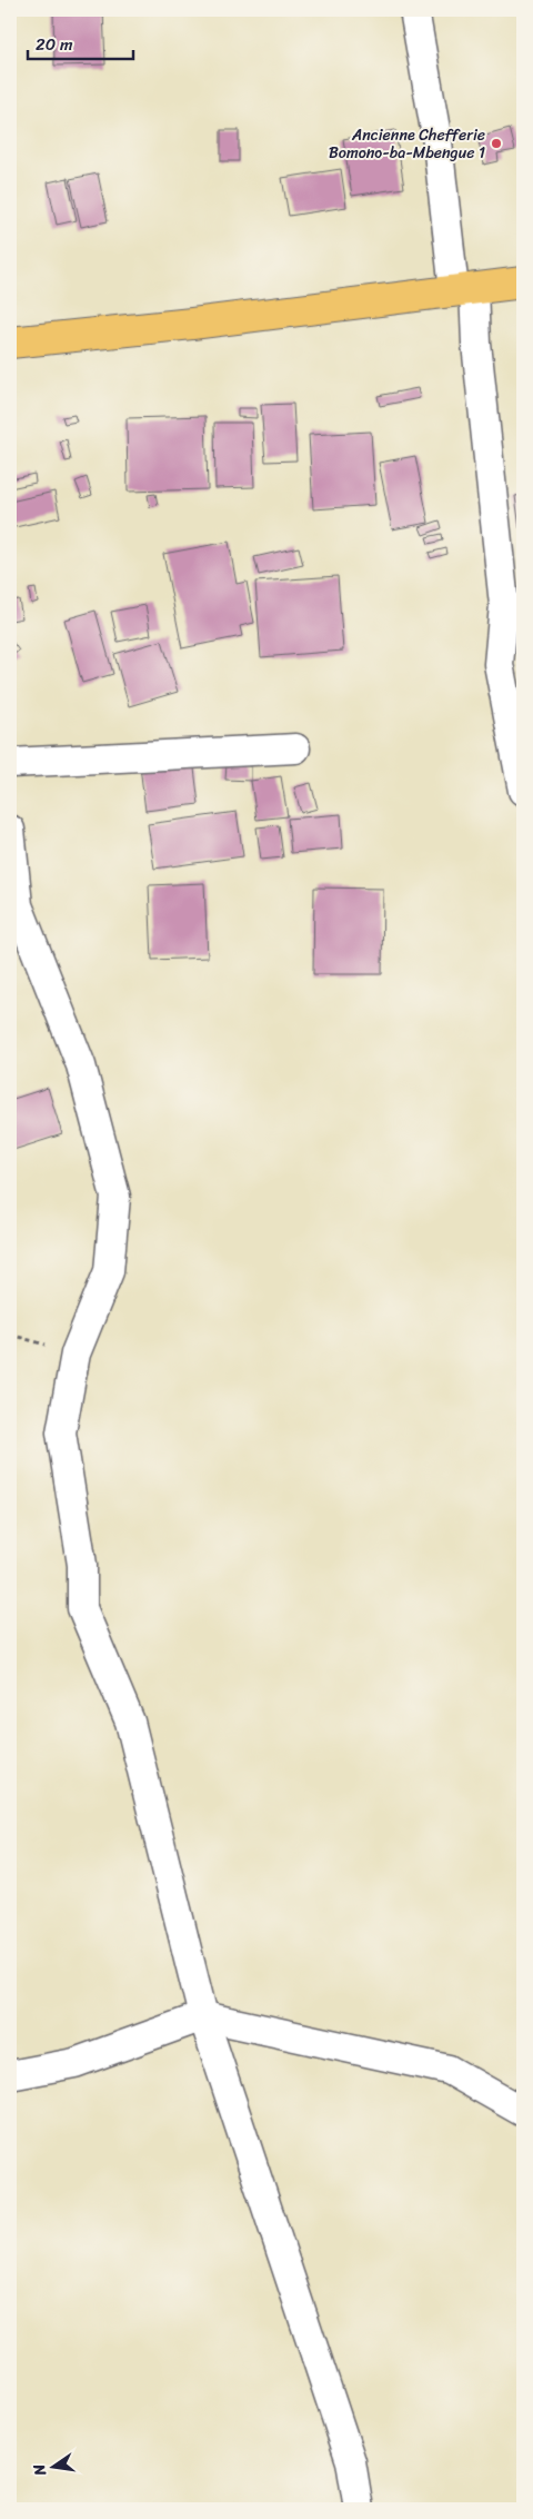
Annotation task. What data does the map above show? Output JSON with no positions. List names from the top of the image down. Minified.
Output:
{"places":["Ancienne Chefferie Bomono-ba-Mbengue 1"],"scale_bar":"20 m","north":"left"}
